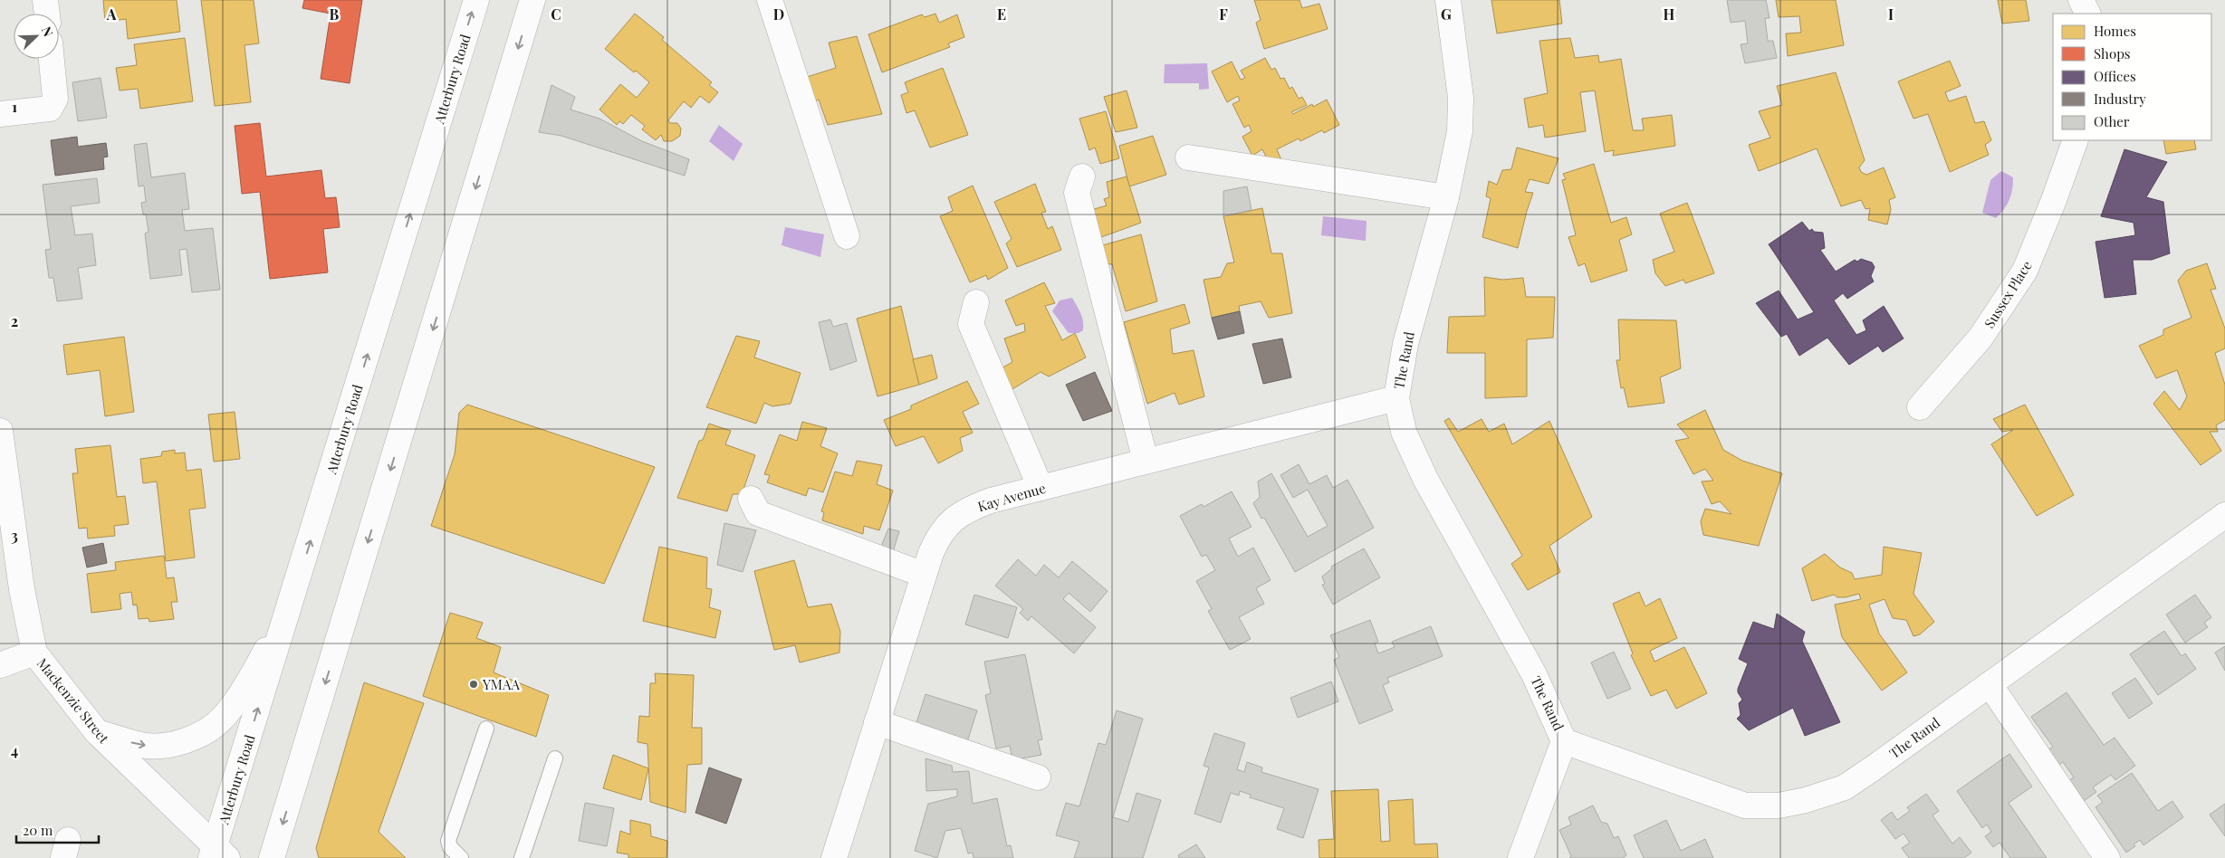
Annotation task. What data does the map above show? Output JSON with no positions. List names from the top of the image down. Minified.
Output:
{"streets":{"street":["Atterbury Road","Sussex Place","The Rand","Kay Avenue","Mackenzie Street"]},"crossings":[["Atterbury Road","Mackenzie Street"],["The Rand","Kay Avenue"]],"places":["YMAA"],"legend":["Homes","Shops","Offices","Industry","Other"],"scale_bar":"20 m","north":"top right","grid":{"columns":["A","B","C","D","E","F","G","H","I"],"rows":["1","2","3","4"]}}
